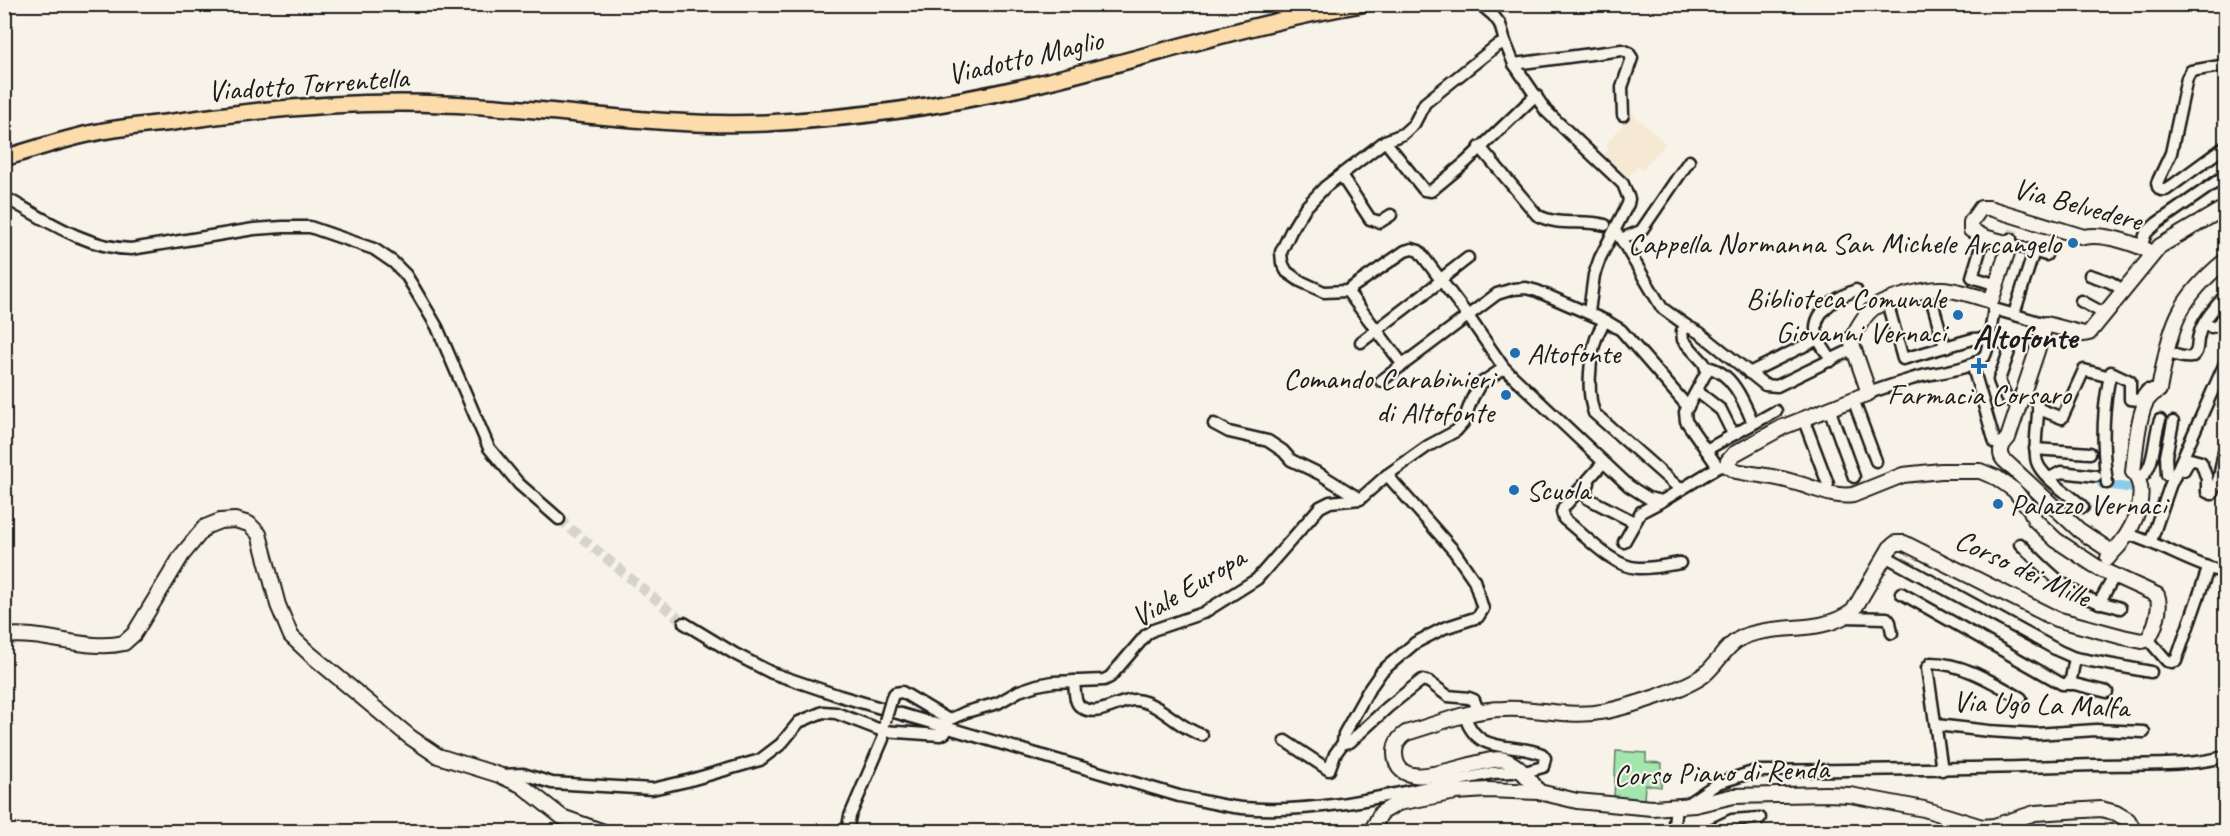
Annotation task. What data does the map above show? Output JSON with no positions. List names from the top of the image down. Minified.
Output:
{"streets":{"main road":["Viadotto Maglio","Viadotto Torrentella","Via Belvedere","Corso dei Mille","Corso Piano di Renda"],"street":["Viale Europa","Via Ugo La Malfa"]},"crossings":[["Viadotto Maglio","Viadotto Torrentella"]],"districts":["Altofonte"],"places":{"other":["Cappella Normanna San Michele Arcangelo","Biblioteca Comunale Giovanni Vernaci","Altofonte","Comando Carabinieri di Altofonte","Scuola","Palazzo Vernaci"],"health":["Farmacia Corsaro"]}}
